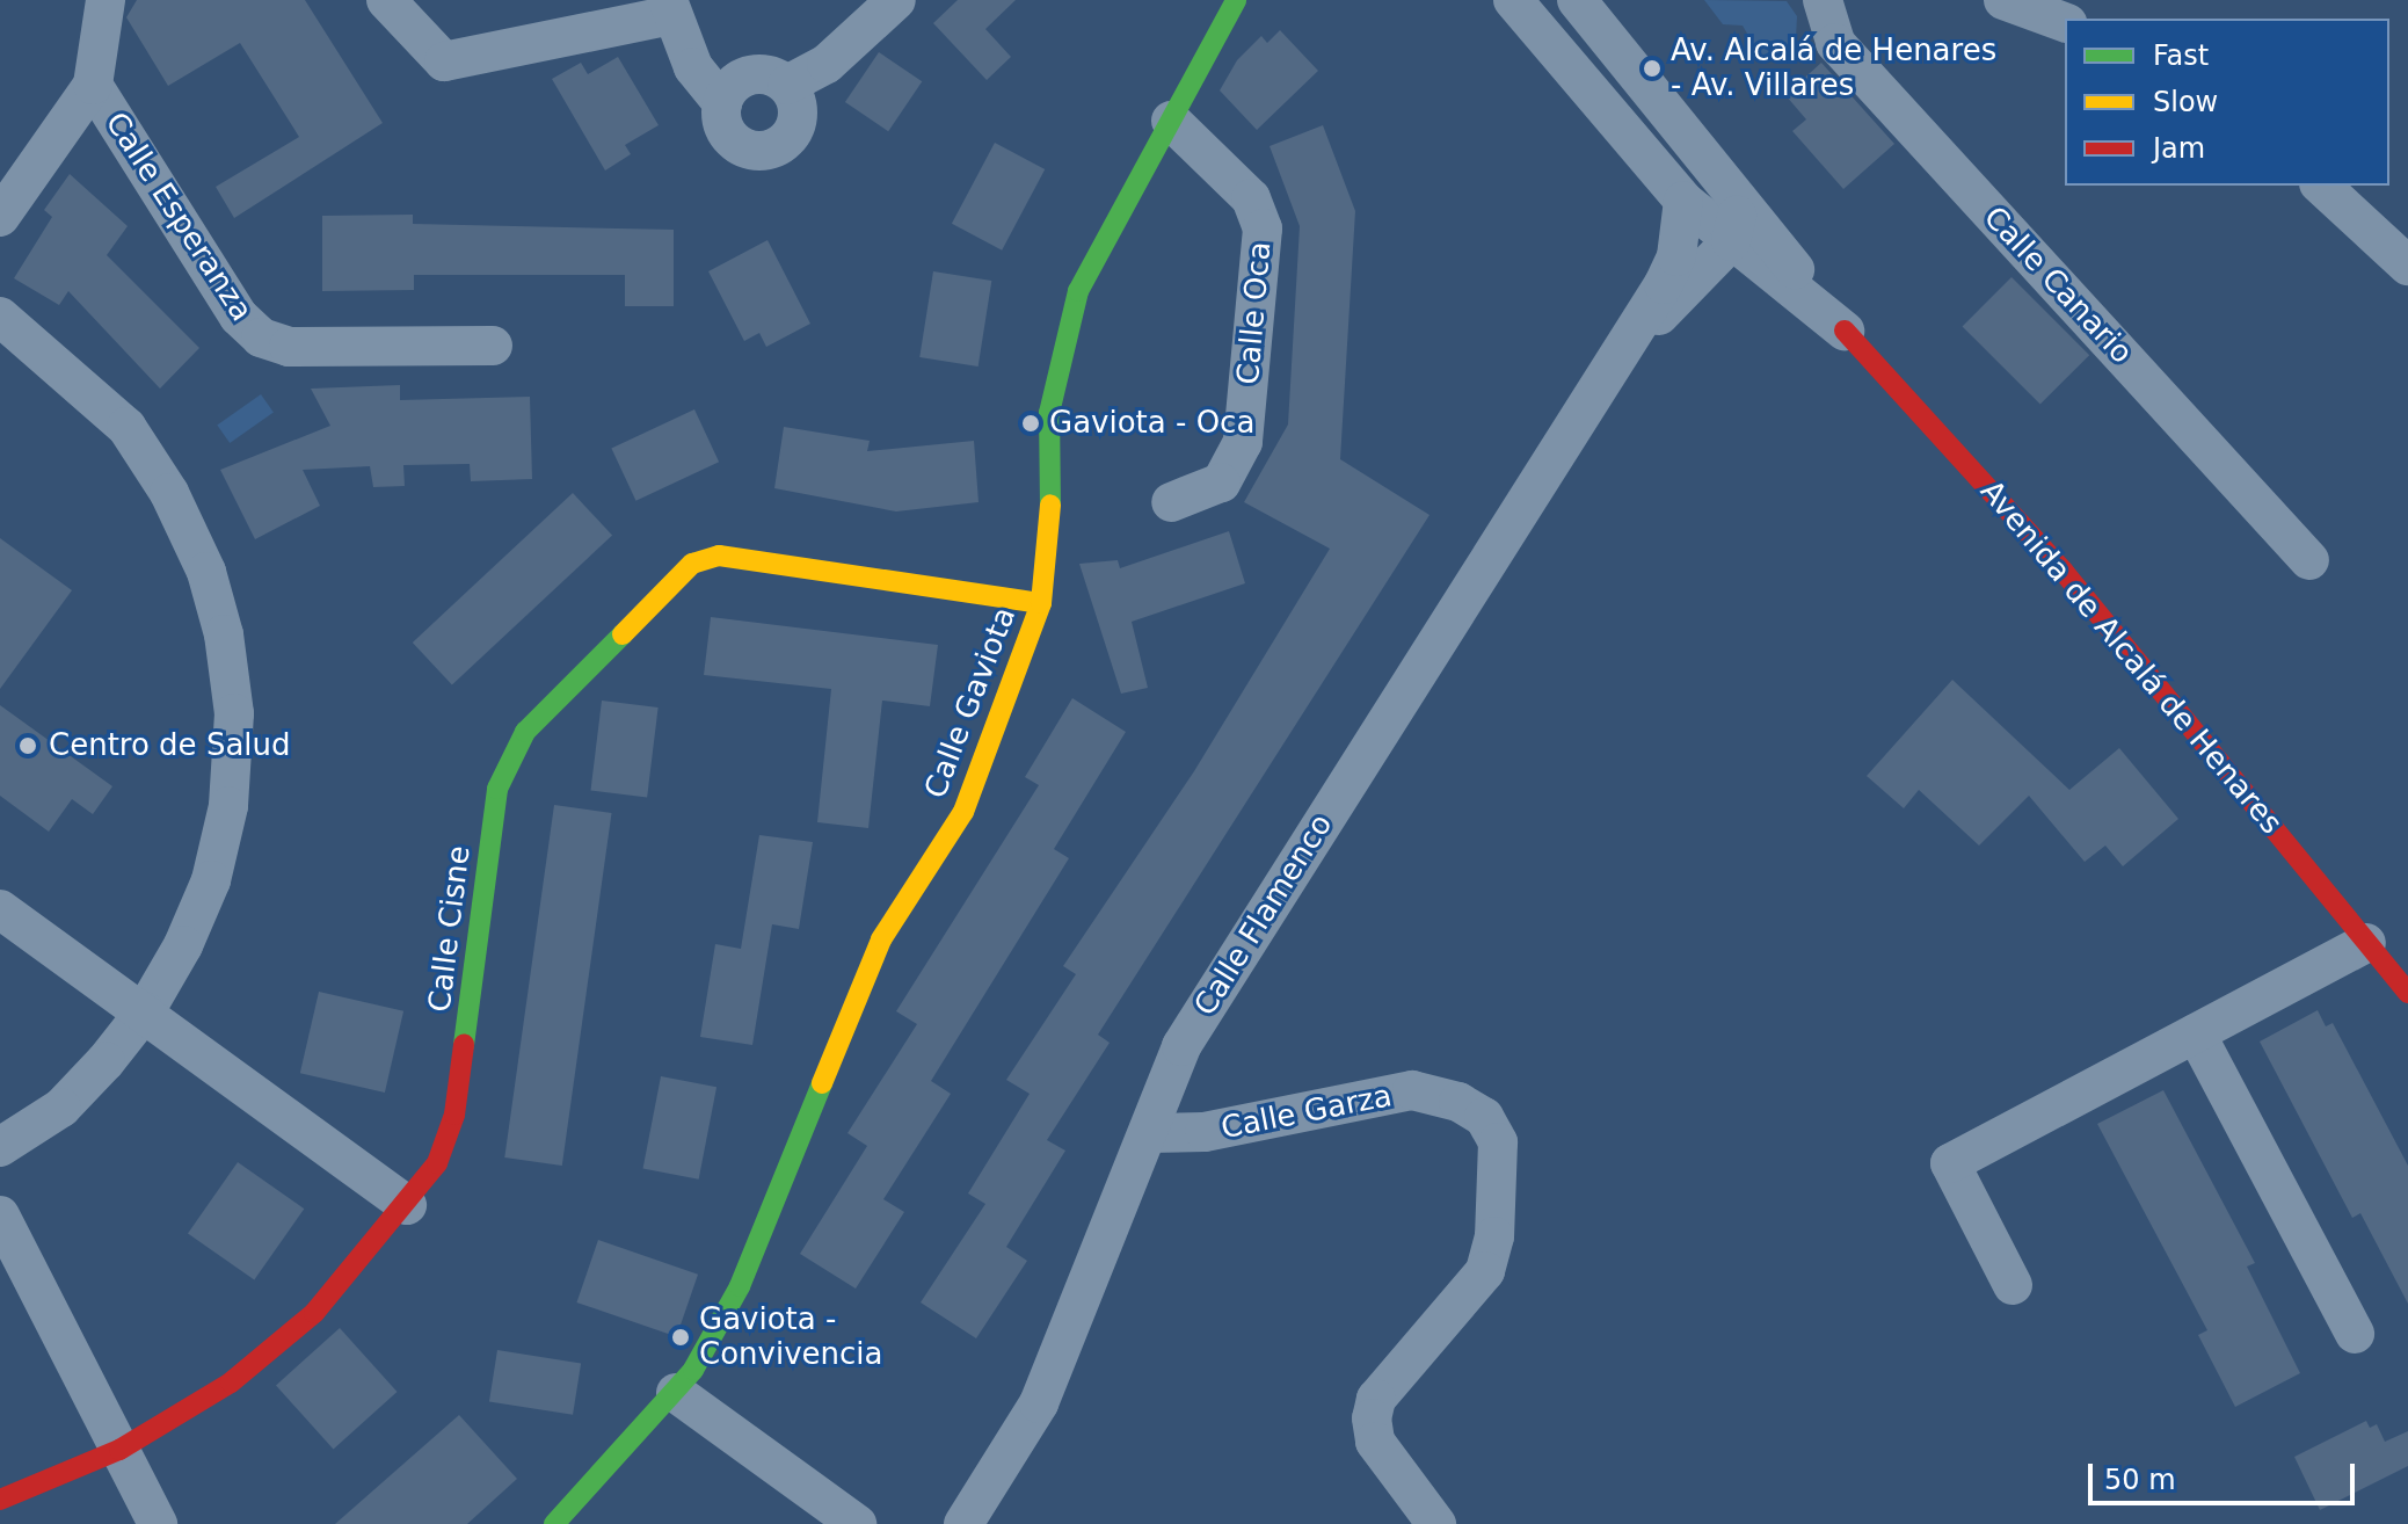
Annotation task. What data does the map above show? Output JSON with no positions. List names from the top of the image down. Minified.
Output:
{"streets":{"street":["Calle Esperanza","Calle Canario","Calle Oca","Avenida de Alcalá de Henares","Calle Gaviota","Calle Flamenco","Calle Cisne","Calle Garza"]},"crossings":[["Calle Oca","Calle Gaviota"],["Avenida de Alcalá de Henares","Calle Flamenco"],["Calle Gaviota","Calle Cisne"],["Calle Flamenco","Calle Garza"]],"places":["Av. Alcalá de Henares - Av. Villares","Gaviota - Oca","Centro de Salud","Gaviota - Convivencia"],"legend":["Fast","Slow","Jam"],"scale_bar":"50 m"}
